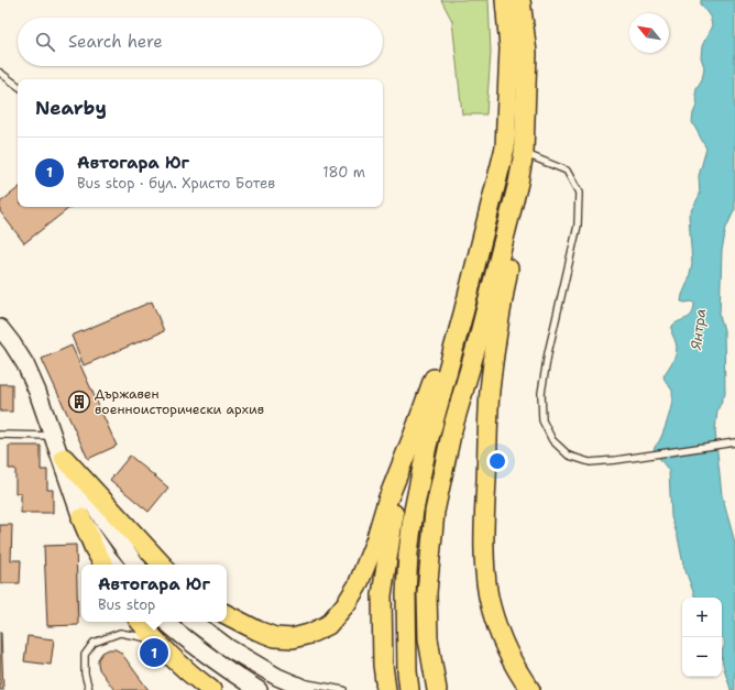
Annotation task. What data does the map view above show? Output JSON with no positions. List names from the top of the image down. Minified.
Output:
{"water":["Янтра"],"places":{"building":["Държавен военноисторически архив"]},"north":"top left","page":{"search":"Search here","heading":"Nearby","list":[{"mark":"1","name":"Автогара Юг","note":"Bus stop · бул. Христо Ботев","value":"180 m"}],"popup":["Автогара Юг","Bus stop"],"map_buttons":["+","−"],"pins":"1"}}
